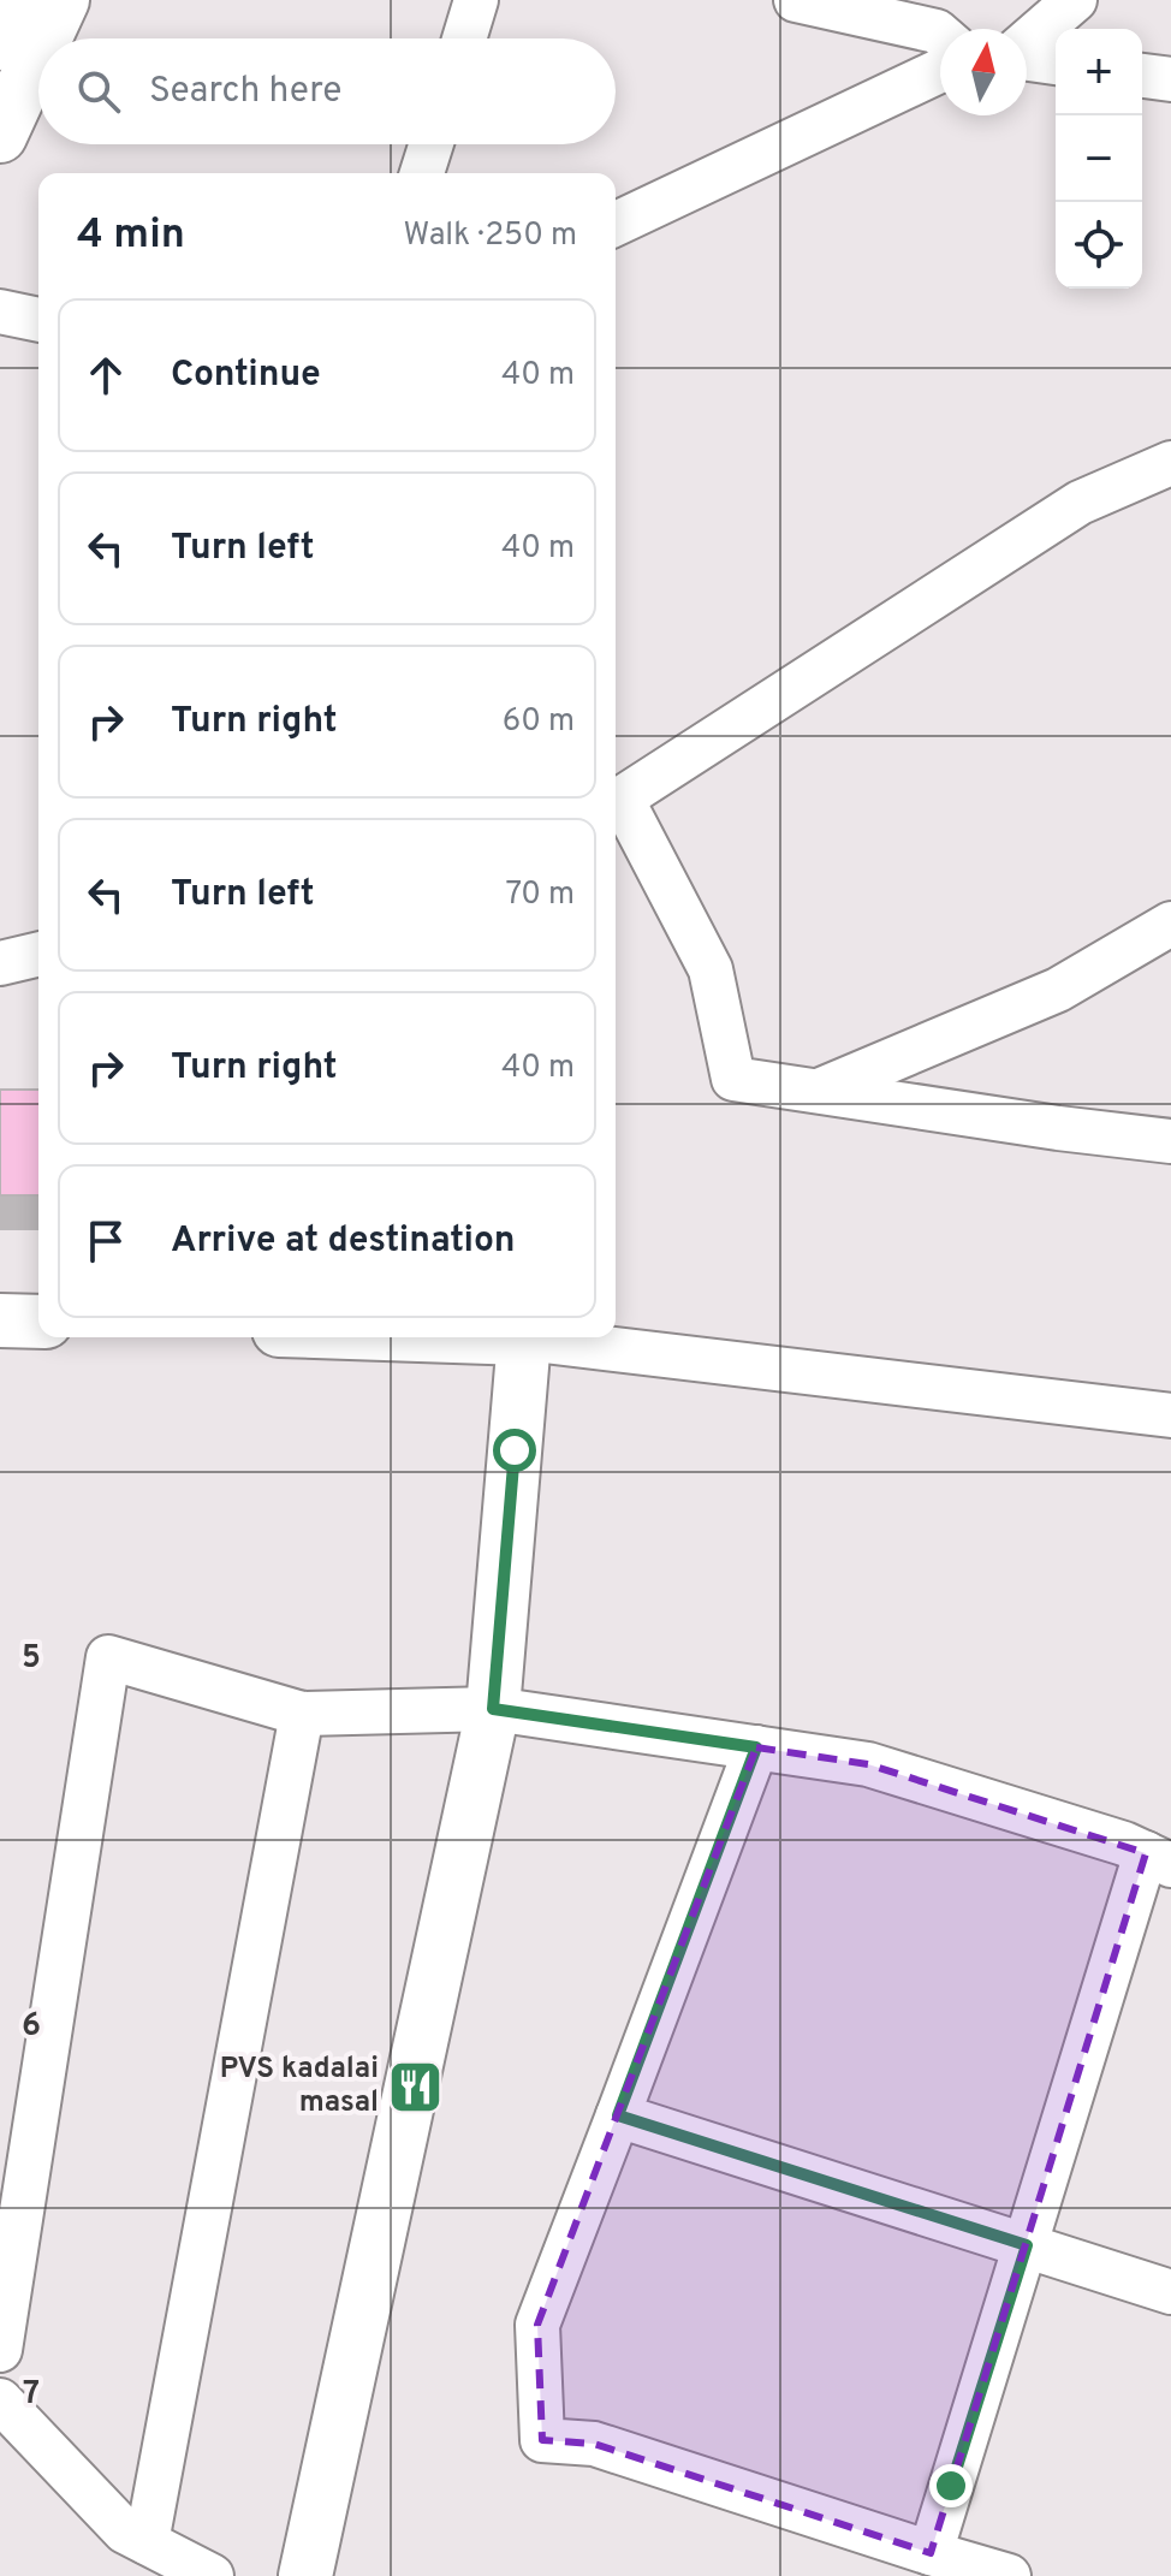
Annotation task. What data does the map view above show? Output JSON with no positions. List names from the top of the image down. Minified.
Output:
{"places":{"restaurant":["PVS kadalai masal"]},"north":"top","page":{"map_buttons":["+","−"],"search":"Search here","heading":["4 min","Walk · 250 m"],"list":[["Continue","40 m"],["Turn left","40 m"],["Turn right","60 m"],["Turn left","70 m"],["Turn right","40 m"],"Arrive at destination"]},"grid":{"rows":["5","6","7"]}}
